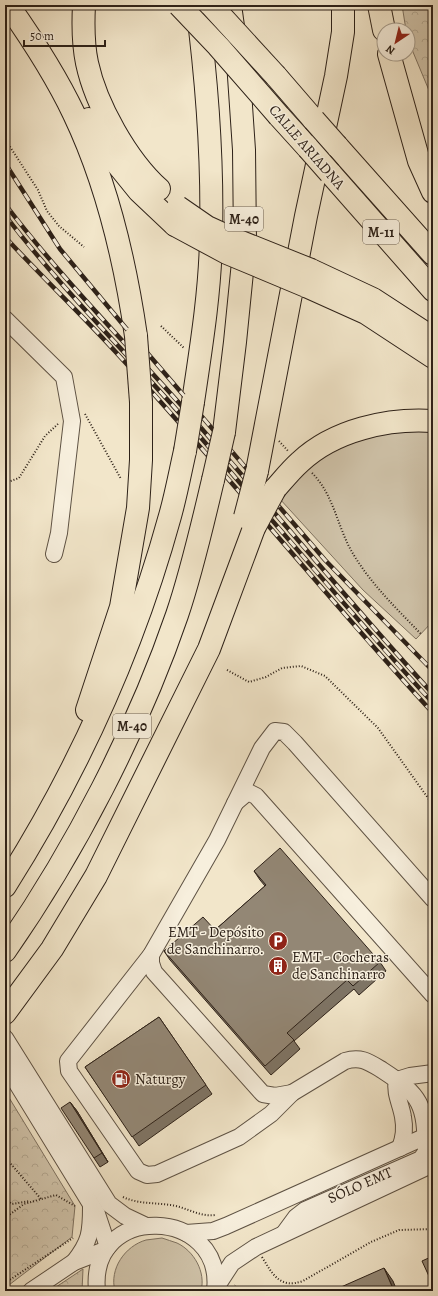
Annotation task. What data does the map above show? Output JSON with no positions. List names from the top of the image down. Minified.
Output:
{"streets":{"highway":["CALLE ARIADNA","M-40","M-11"],"street":["SÓLO EMT"]},"places":{"parking":["EMT - Depósito de Sanchinarro."],"building":["EMT - Cocheras de Sanchinarro"],"fuel station":["Naturgy"]},"scale_bar":"50 m","north":"bottom left"}
